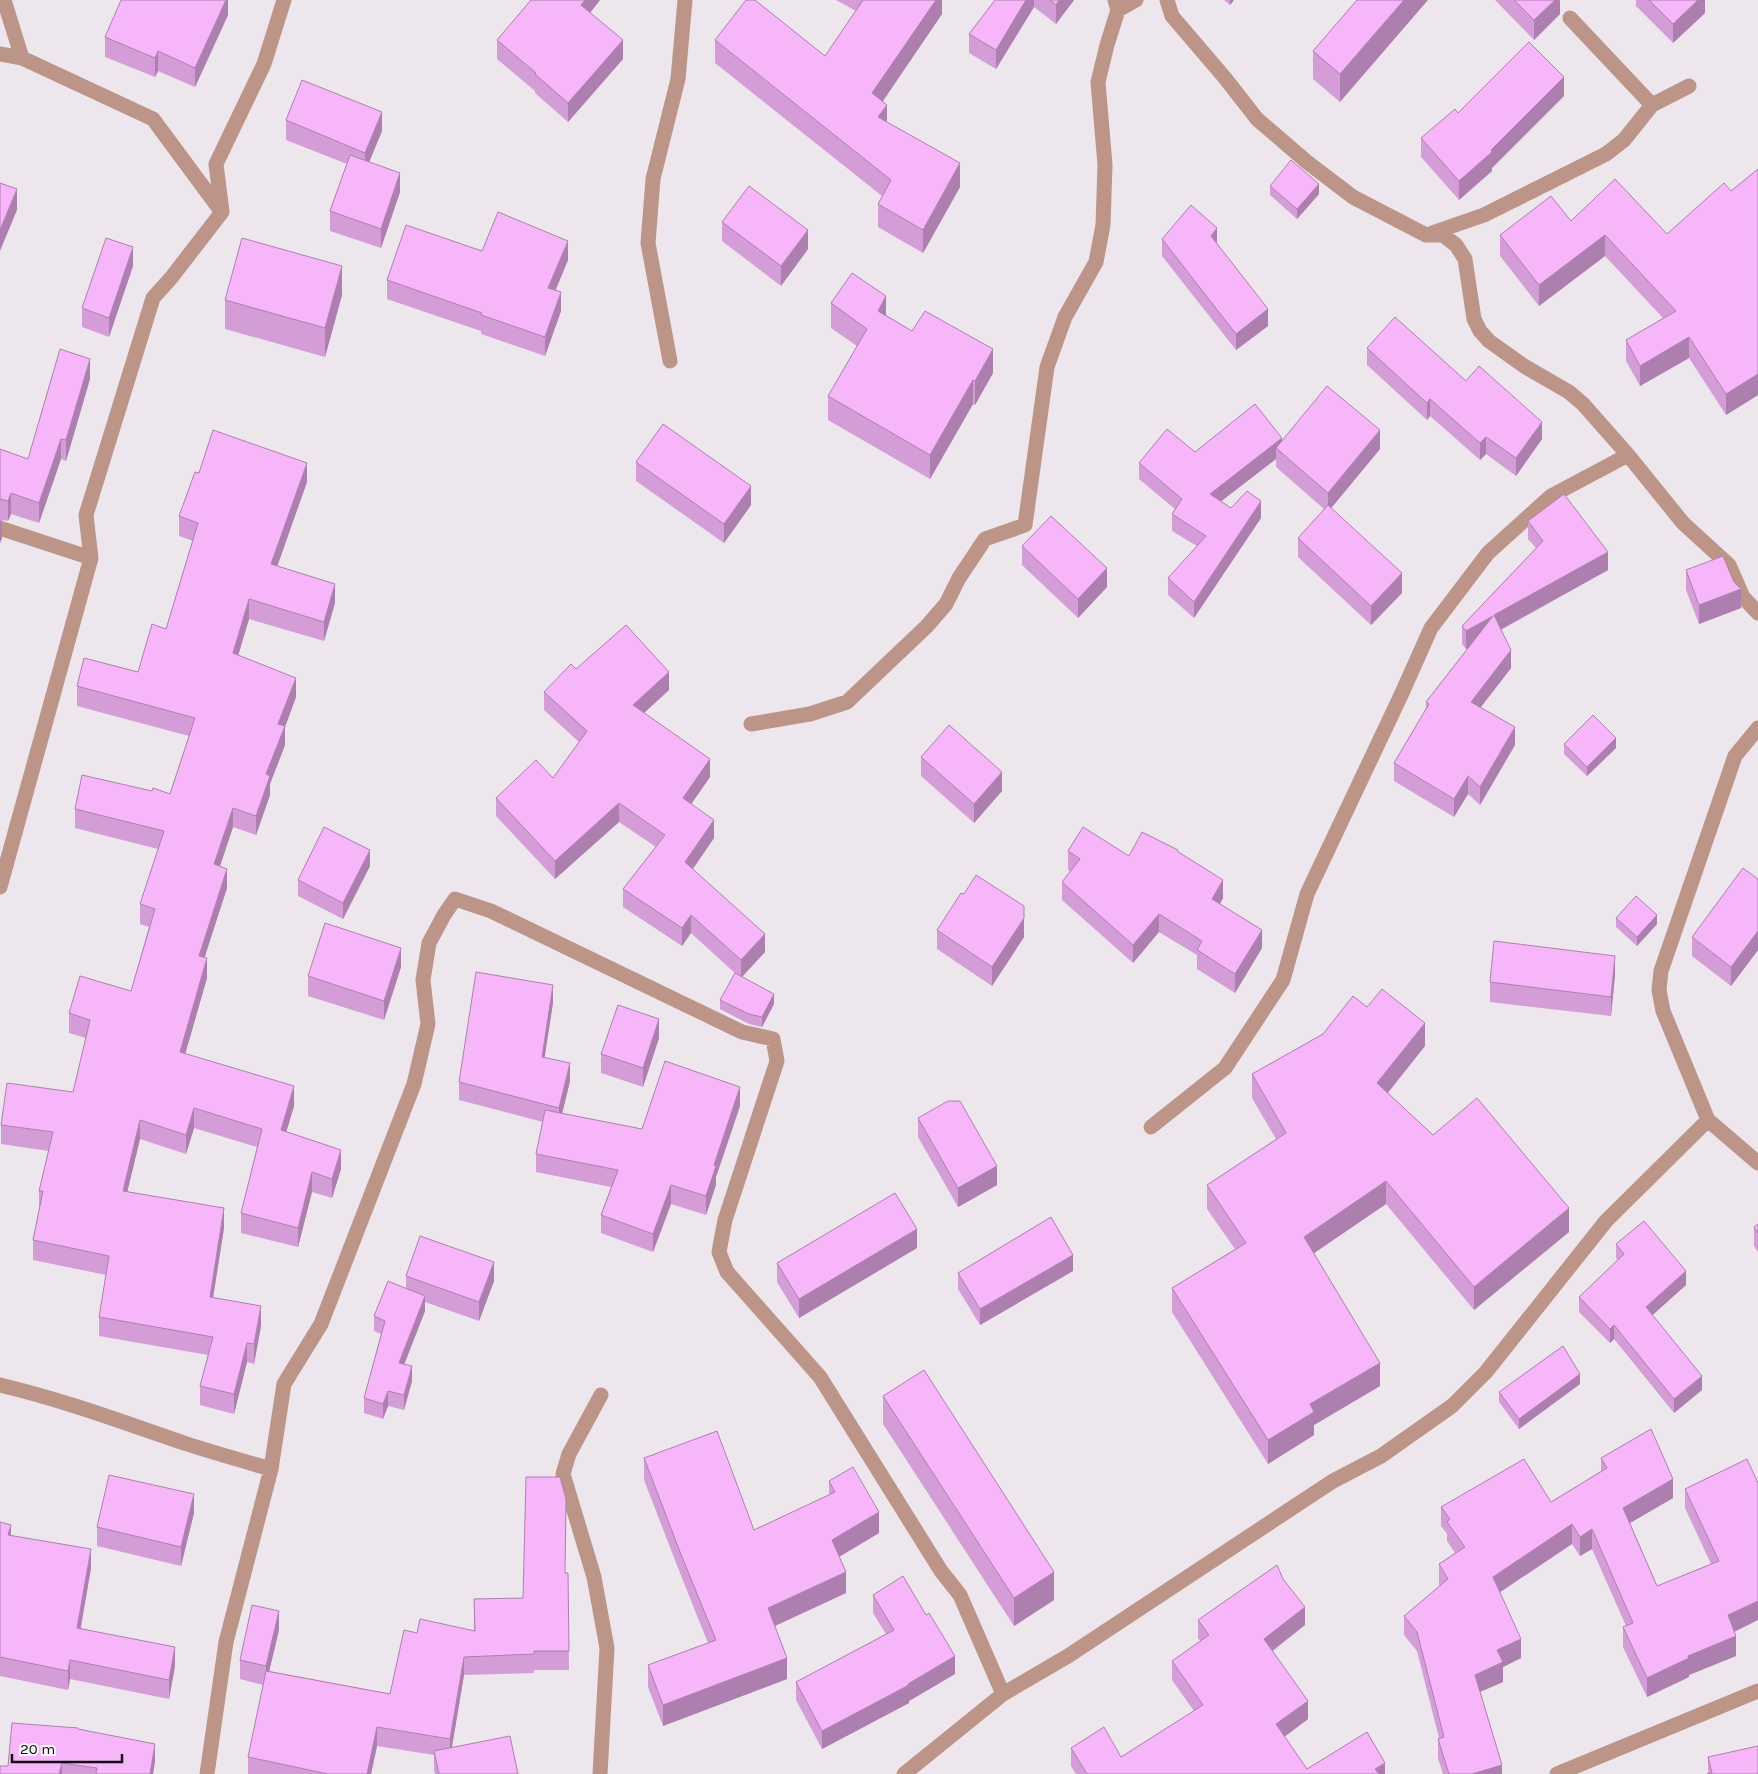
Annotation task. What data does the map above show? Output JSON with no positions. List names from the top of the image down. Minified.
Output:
{"scale_bar":"20 m"}
